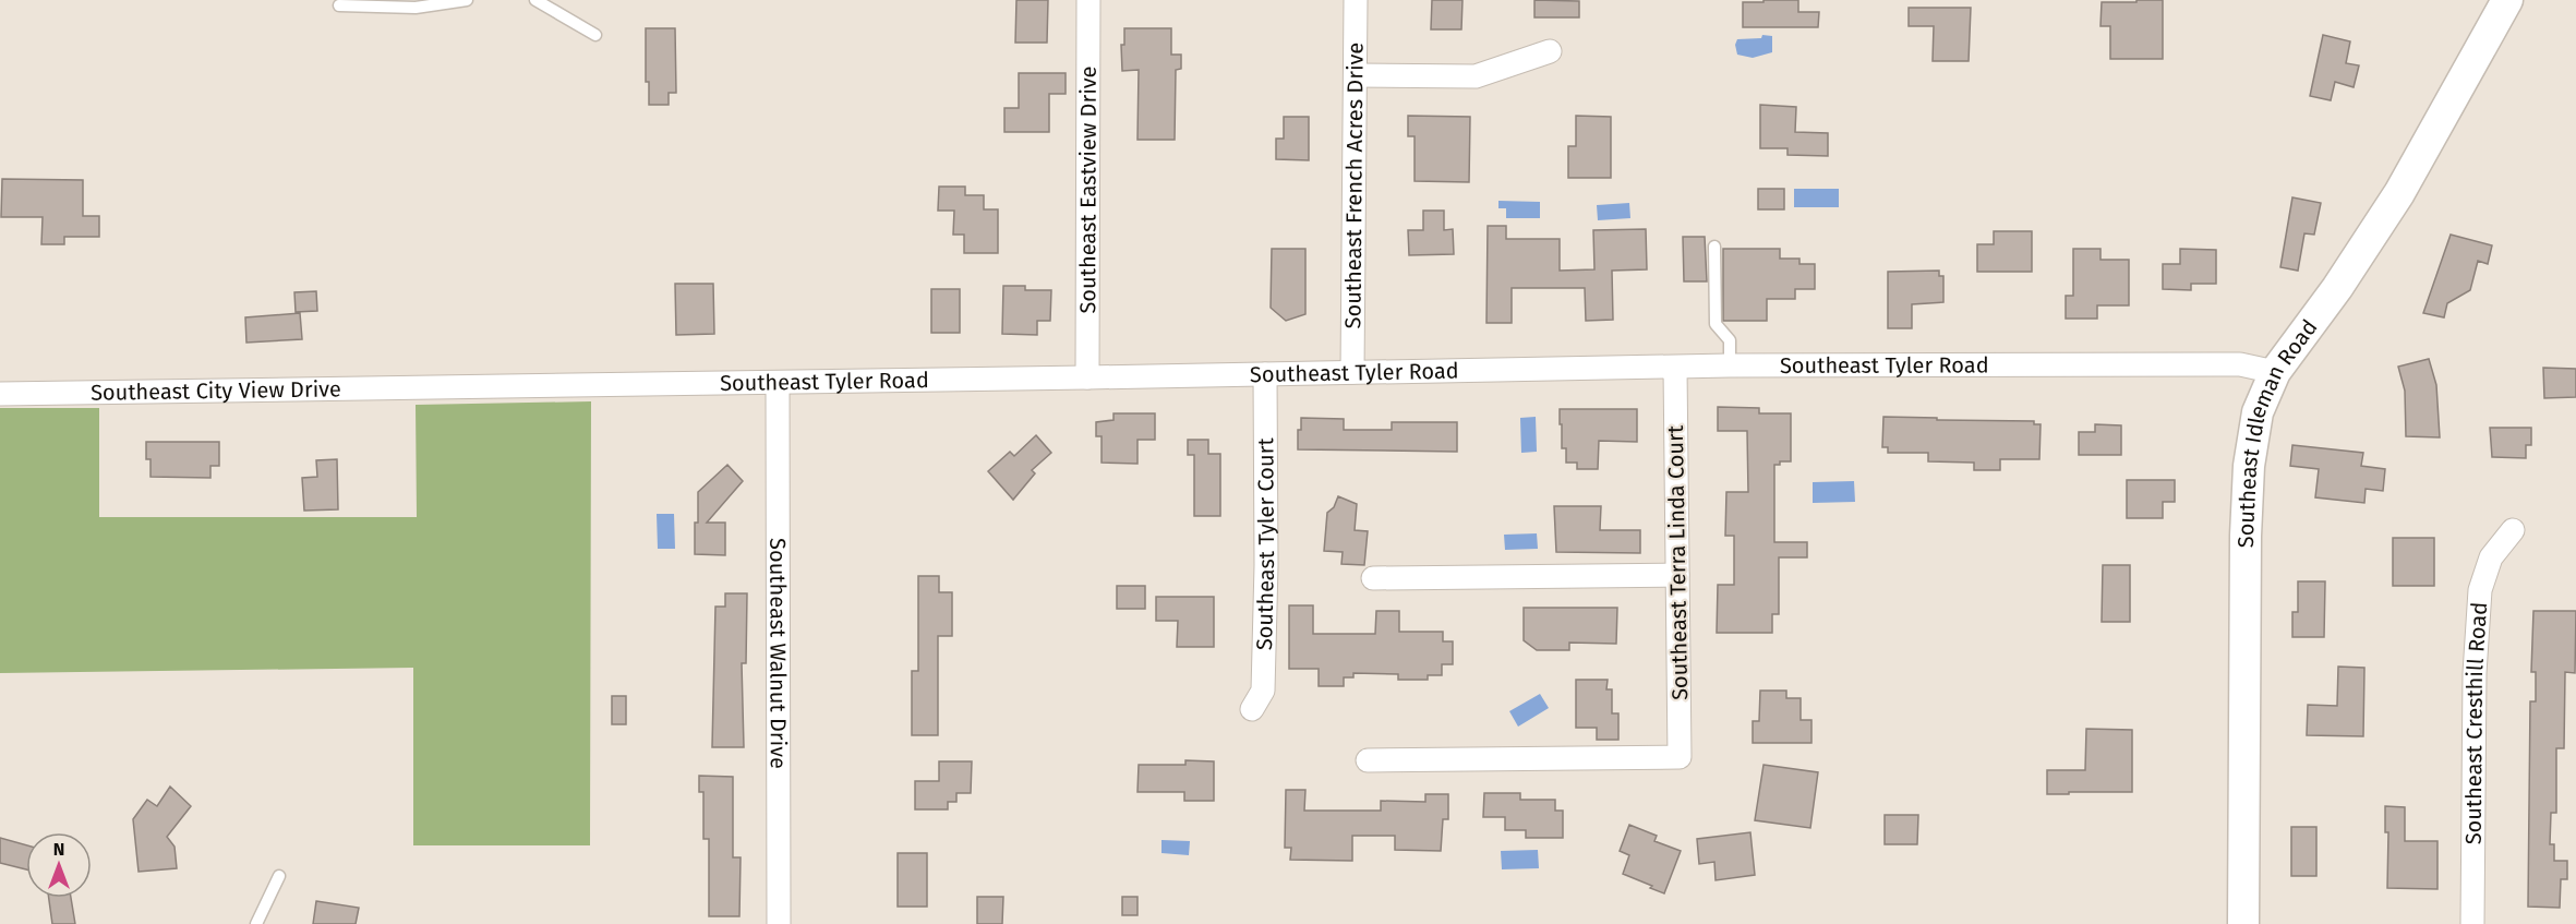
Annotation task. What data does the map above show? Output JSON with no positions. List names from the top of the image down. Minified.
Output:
{"streets":{"main road":["Southeast Idleman Road"],"street":["Southeast French Acres Drive","Southeast Eastview Drive","Southeast Tyler Road","Southeast City View Drive","Southeast Tyler Court","Southeast Terra Linda Court","Southeast Walnut Drive","Southeast Cresthill Road"]},"crossings":[["Southeast French Acres Drive","Southeast Tyler Road"],["Southeast Eastview Drive","Southeast Tyler Road"],["Southeast Tyler Road","Southeast City View Drive"],["Southeast Tyler Road","Southeast Idleman Road"],["Southeast Tyler Road","Southeast Tyler Court"],["Southeast Tyler Road","Southeast Terra Linda Court"],["Southeast Tyler Road","Southeast Walnut Drive"]],"north":"top"}
